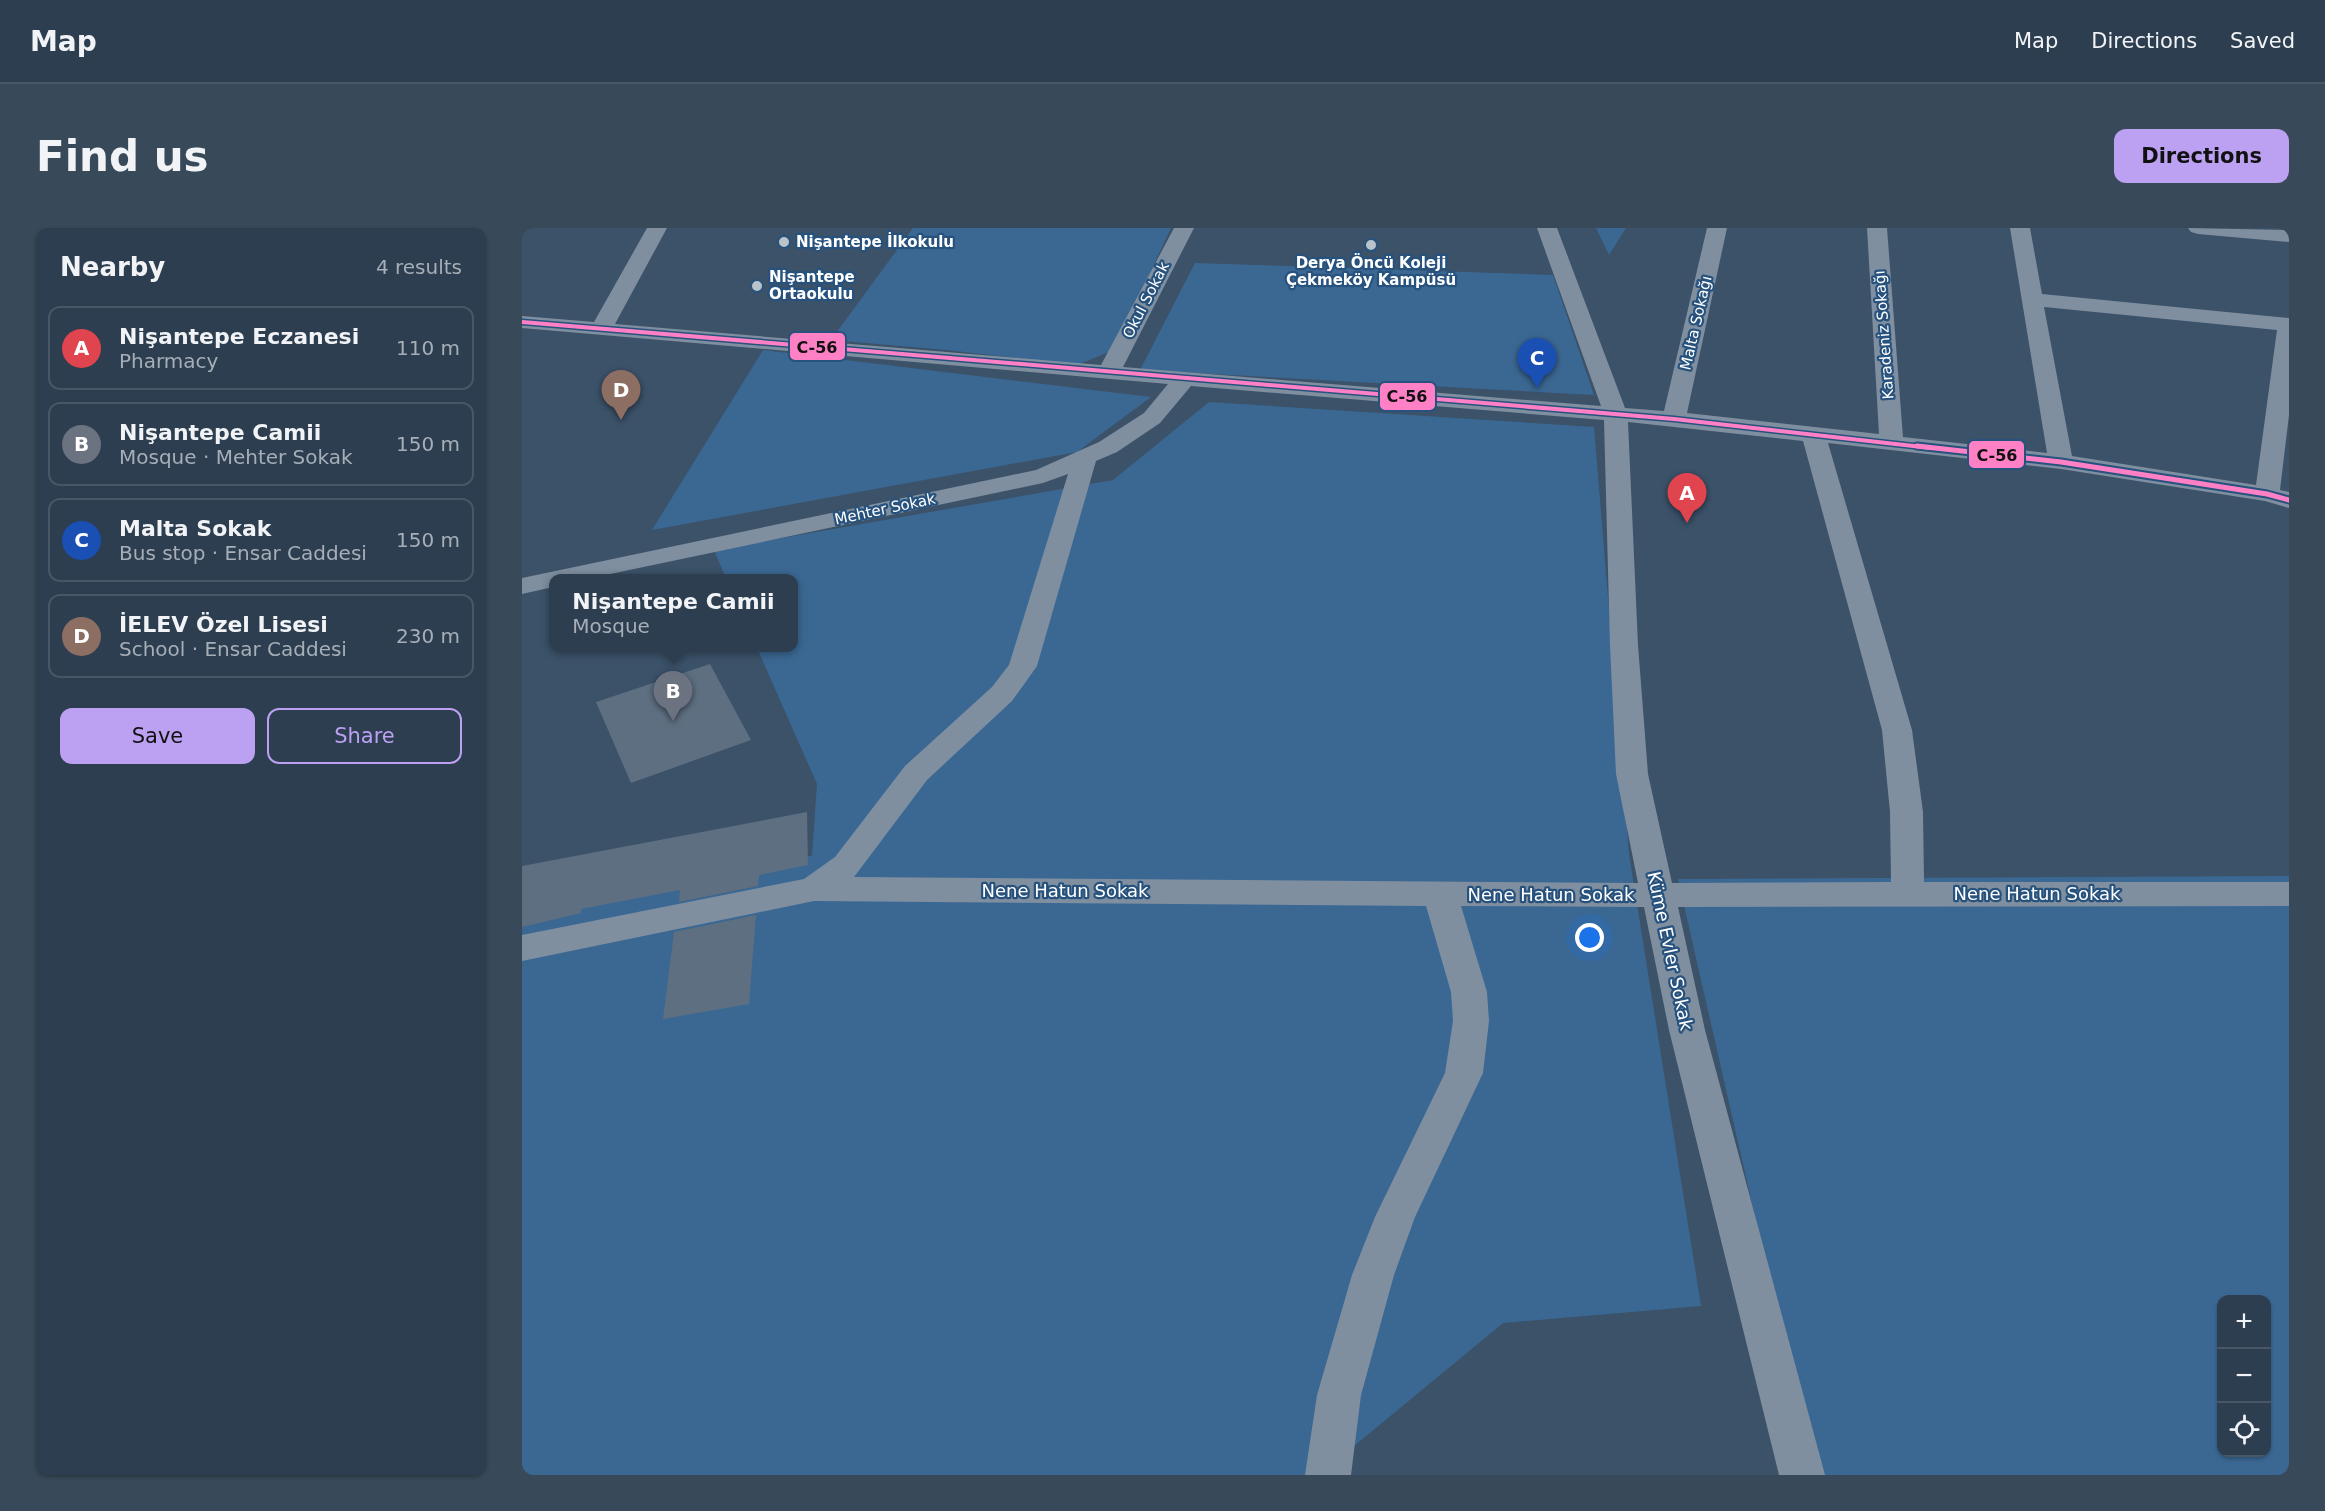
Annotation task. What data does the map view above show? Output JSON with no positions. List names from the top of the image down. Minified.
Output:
{"streets":{"street":["Okul Sokak","Malta Sokağı","Karadeniz Sokağı","Mehter Sokak","Nene Hatun Sokak","Küme Evler Sokak"]},"crossings":[["Mehter Sokak","Nene Hatun Sokak"],["Nene Hatun Sokak","Küme Evler Sokak"]],"places":["Nişantepe İlkokulu","Derya Öncü Koleji Çekmeköy Kampüsü","Nişantepe Ortaokulu"],"lines":["transit line C-56"],"page":{"header":"Map","nav":["Map","Directions","Saved"],"buttons":["Directions",["Save","Share"]],"title":"Find us","heading":["Nearby","4 results"],"list":[{"mark":"A","name":"Nişantepe Eczanesi","note":"Pharmacy","value":"110 m"},{"mark":"B","name":"Nişantepe Camii","note":"Mosque · Mehter Sokak","value":"150 m"},{"mark":"C","name":"Malta Sokak","note":"Bus stop · Ensar Caddesi","value":"150 m"},{"mark":"D","name":"İELEV Özel Lisesi","note":"School · Ensar Caddesi","value":"230 m"}],"pins":["C","D","A","B"],"popup":["Nişantepe Camii","Mosque"],"map_buttons":["+","−"]}}
